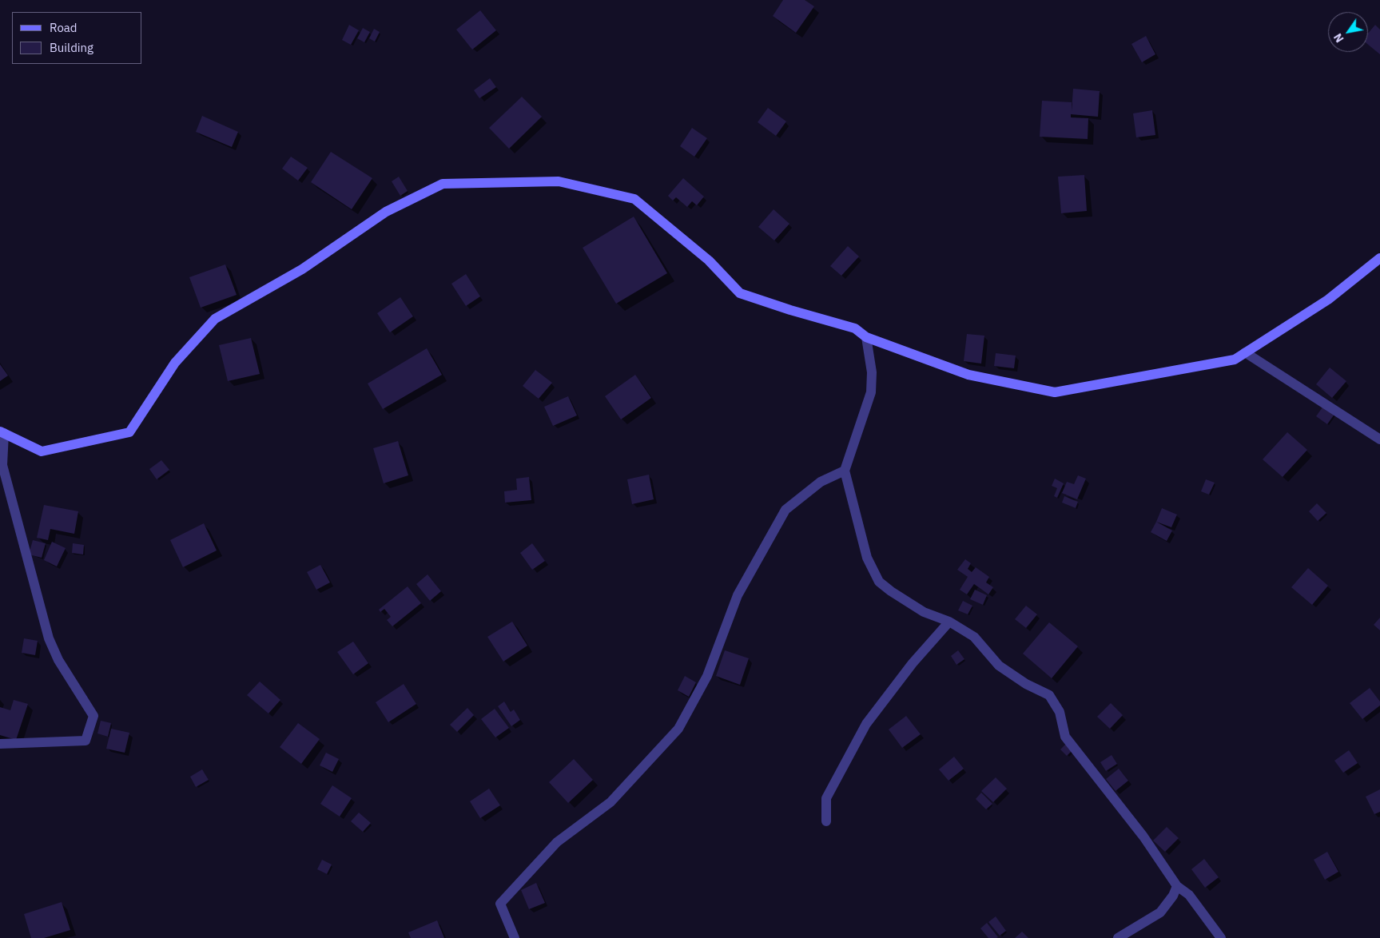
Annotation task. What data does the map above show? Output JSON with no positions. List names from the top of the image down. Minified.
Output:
{"legend":["Road","Building"],"north":"bottom left"}
